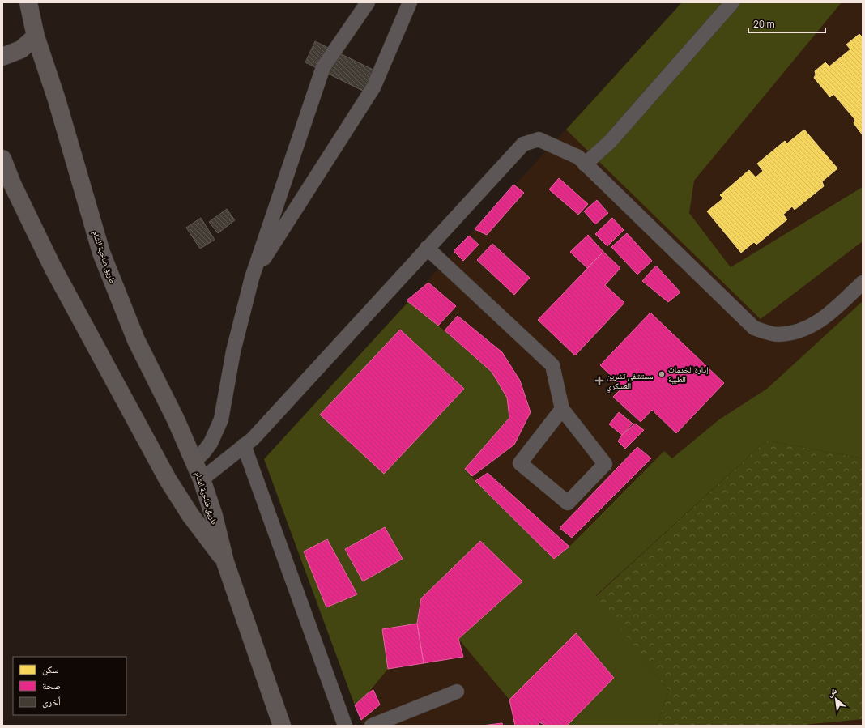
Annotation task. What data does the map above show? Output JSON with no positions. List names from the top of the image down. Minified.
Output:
{"streets":{"main road":["طريق ضاحية الشام"]},"places":{"other":["إدارة الخدمات الطبية"],"health":["مستشفى تشرين العسكري"]},"legend":["سكن","صحة","أخرى"],"scale_bar":"20 m","north":"top left"}
